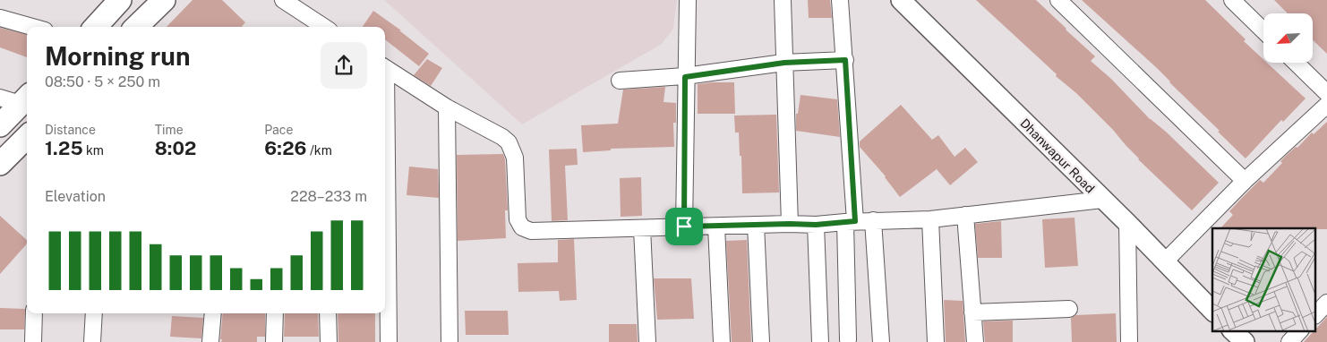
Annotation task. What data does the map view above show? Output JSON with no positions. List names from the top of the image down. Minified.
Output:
{"streets":{"street":["Dhanwapur Road"]},"north":"bottom left","page":{"heading":["Morning run","08:50 · 5 × 250 m"],"stats":[["Distance","1.25 km"],["Time","8:02"],["Pace","6:26 /km"]],"chart":["Elevation","228–233 m"]}}
